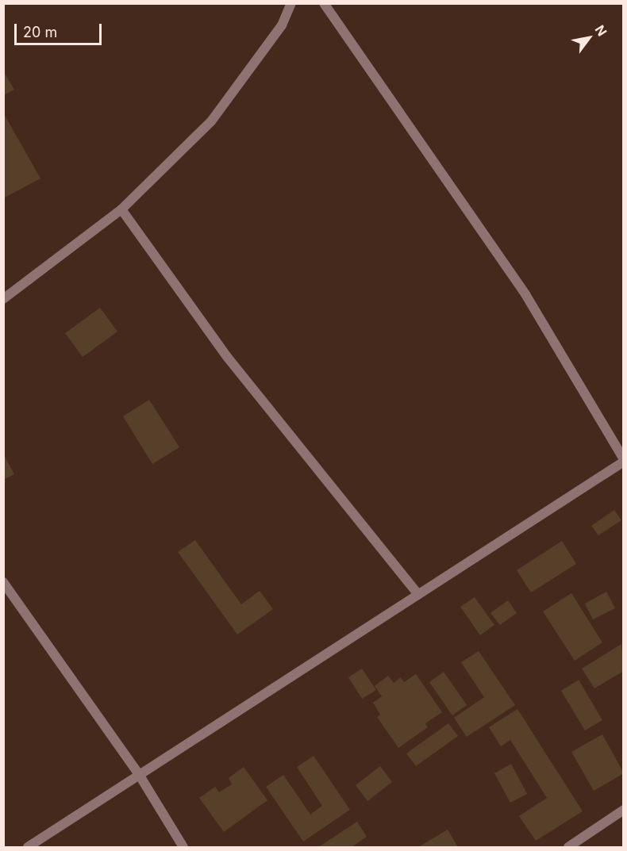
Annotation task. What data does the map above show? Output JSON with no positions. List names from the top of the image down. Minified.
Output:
{"scale_bar":"20 m","north":"top right"}
